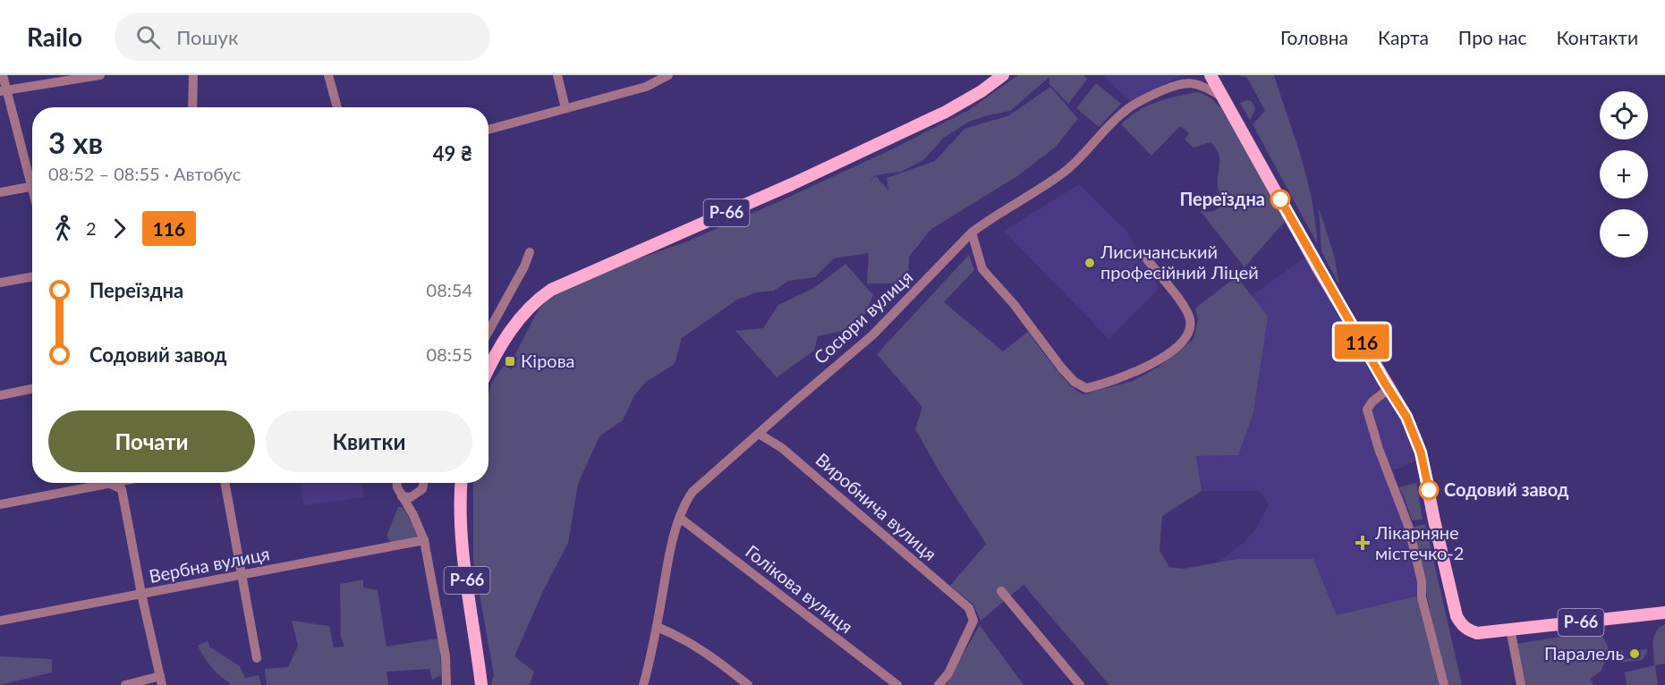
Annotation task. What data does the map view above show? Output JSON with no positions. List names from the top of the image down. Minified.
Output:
{"streets":{"main road":["Р-66"],"street":["Сосюри вулиця","Виробнича вулиця","Вербна вулиця","Голікова вулиця"]},"crossings":[["Сосюри вулиця","Виробнича вулиця"],["Сосюри вулиця","Голікова вулиця"]],"places":{"other":["Переїздна","Лисичанський професійний Ліцей","Содовий завод","Паралель"],"transit":["Кірова"],"health":["Лікарняне містечко-2"]},"lines":["bus line 116"],"page":{"header":"Railo","search":"Пошук","nav":["Головна","Карта","Про нас","Контакти"],"on_map":"116","map_buttons":["+","−"],"heading":["3 хв","08:52 – 08:55 · Автобус","49 ₴"],"legs":["2","116"],"list":[{"name":"Переїздна","value":"08:54"},{"name":"Содовий завод","value":"08:55"}],"buttons":["Почати","Квитки"]}}
